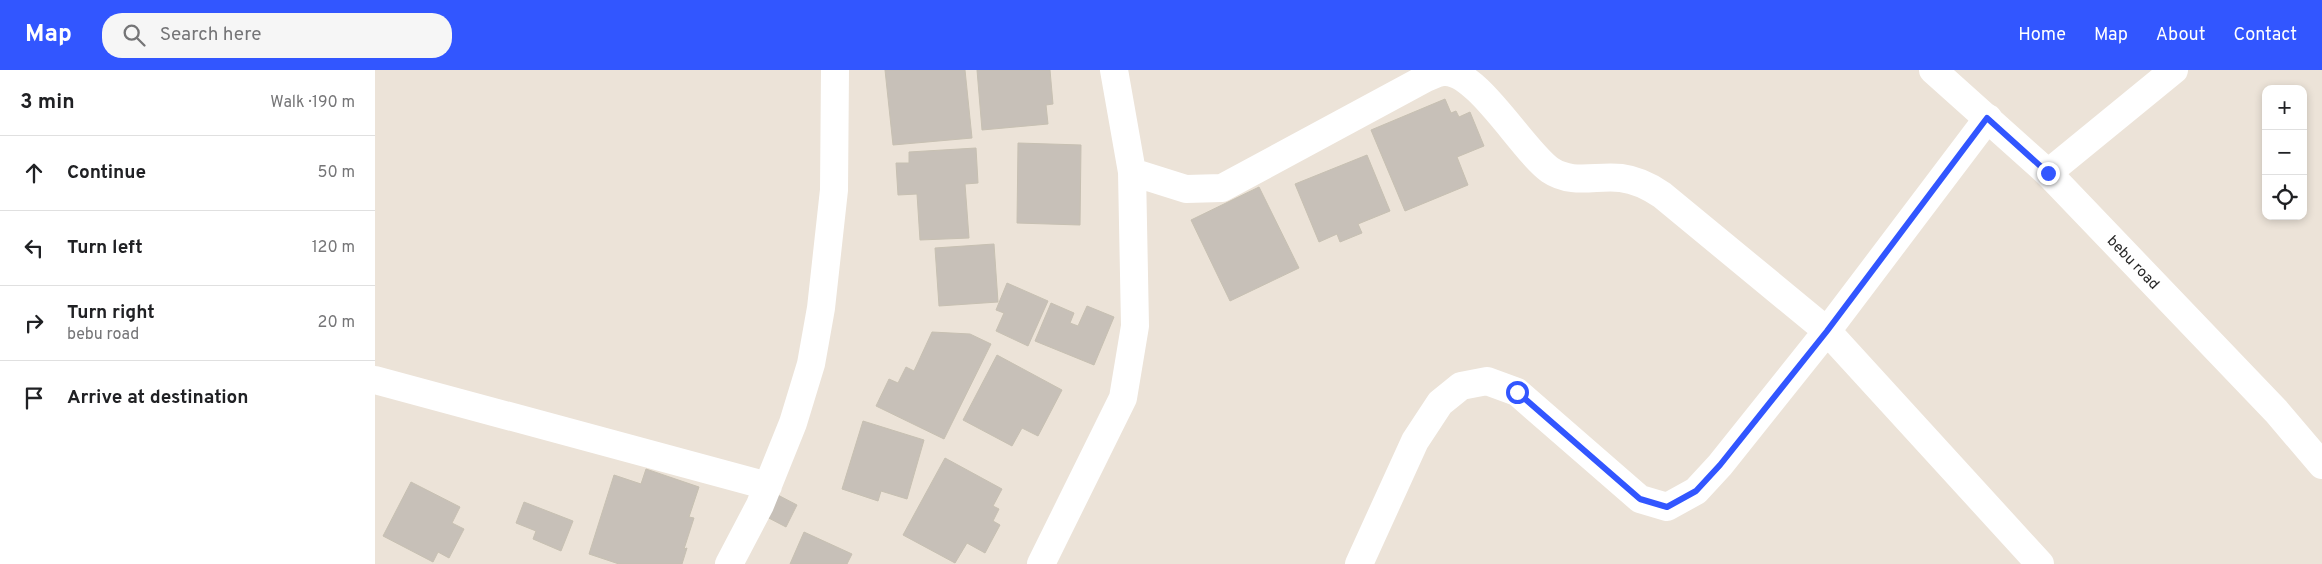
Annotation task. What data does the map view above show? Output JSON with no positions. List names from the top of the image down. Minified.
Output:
{"streets":{"street":["bebu road"]},"page":{"header":"Map","search":"Search here","nav":["Home","Map","About","Contact"],"heading":["3 min","Walk · 190 m"],"map_buttons":["+","−"],"list":[["Continue","50 m"],["Turn left","120 m"],["Turn right","bebu road","20 m"],"Arrive at destination"]}}
